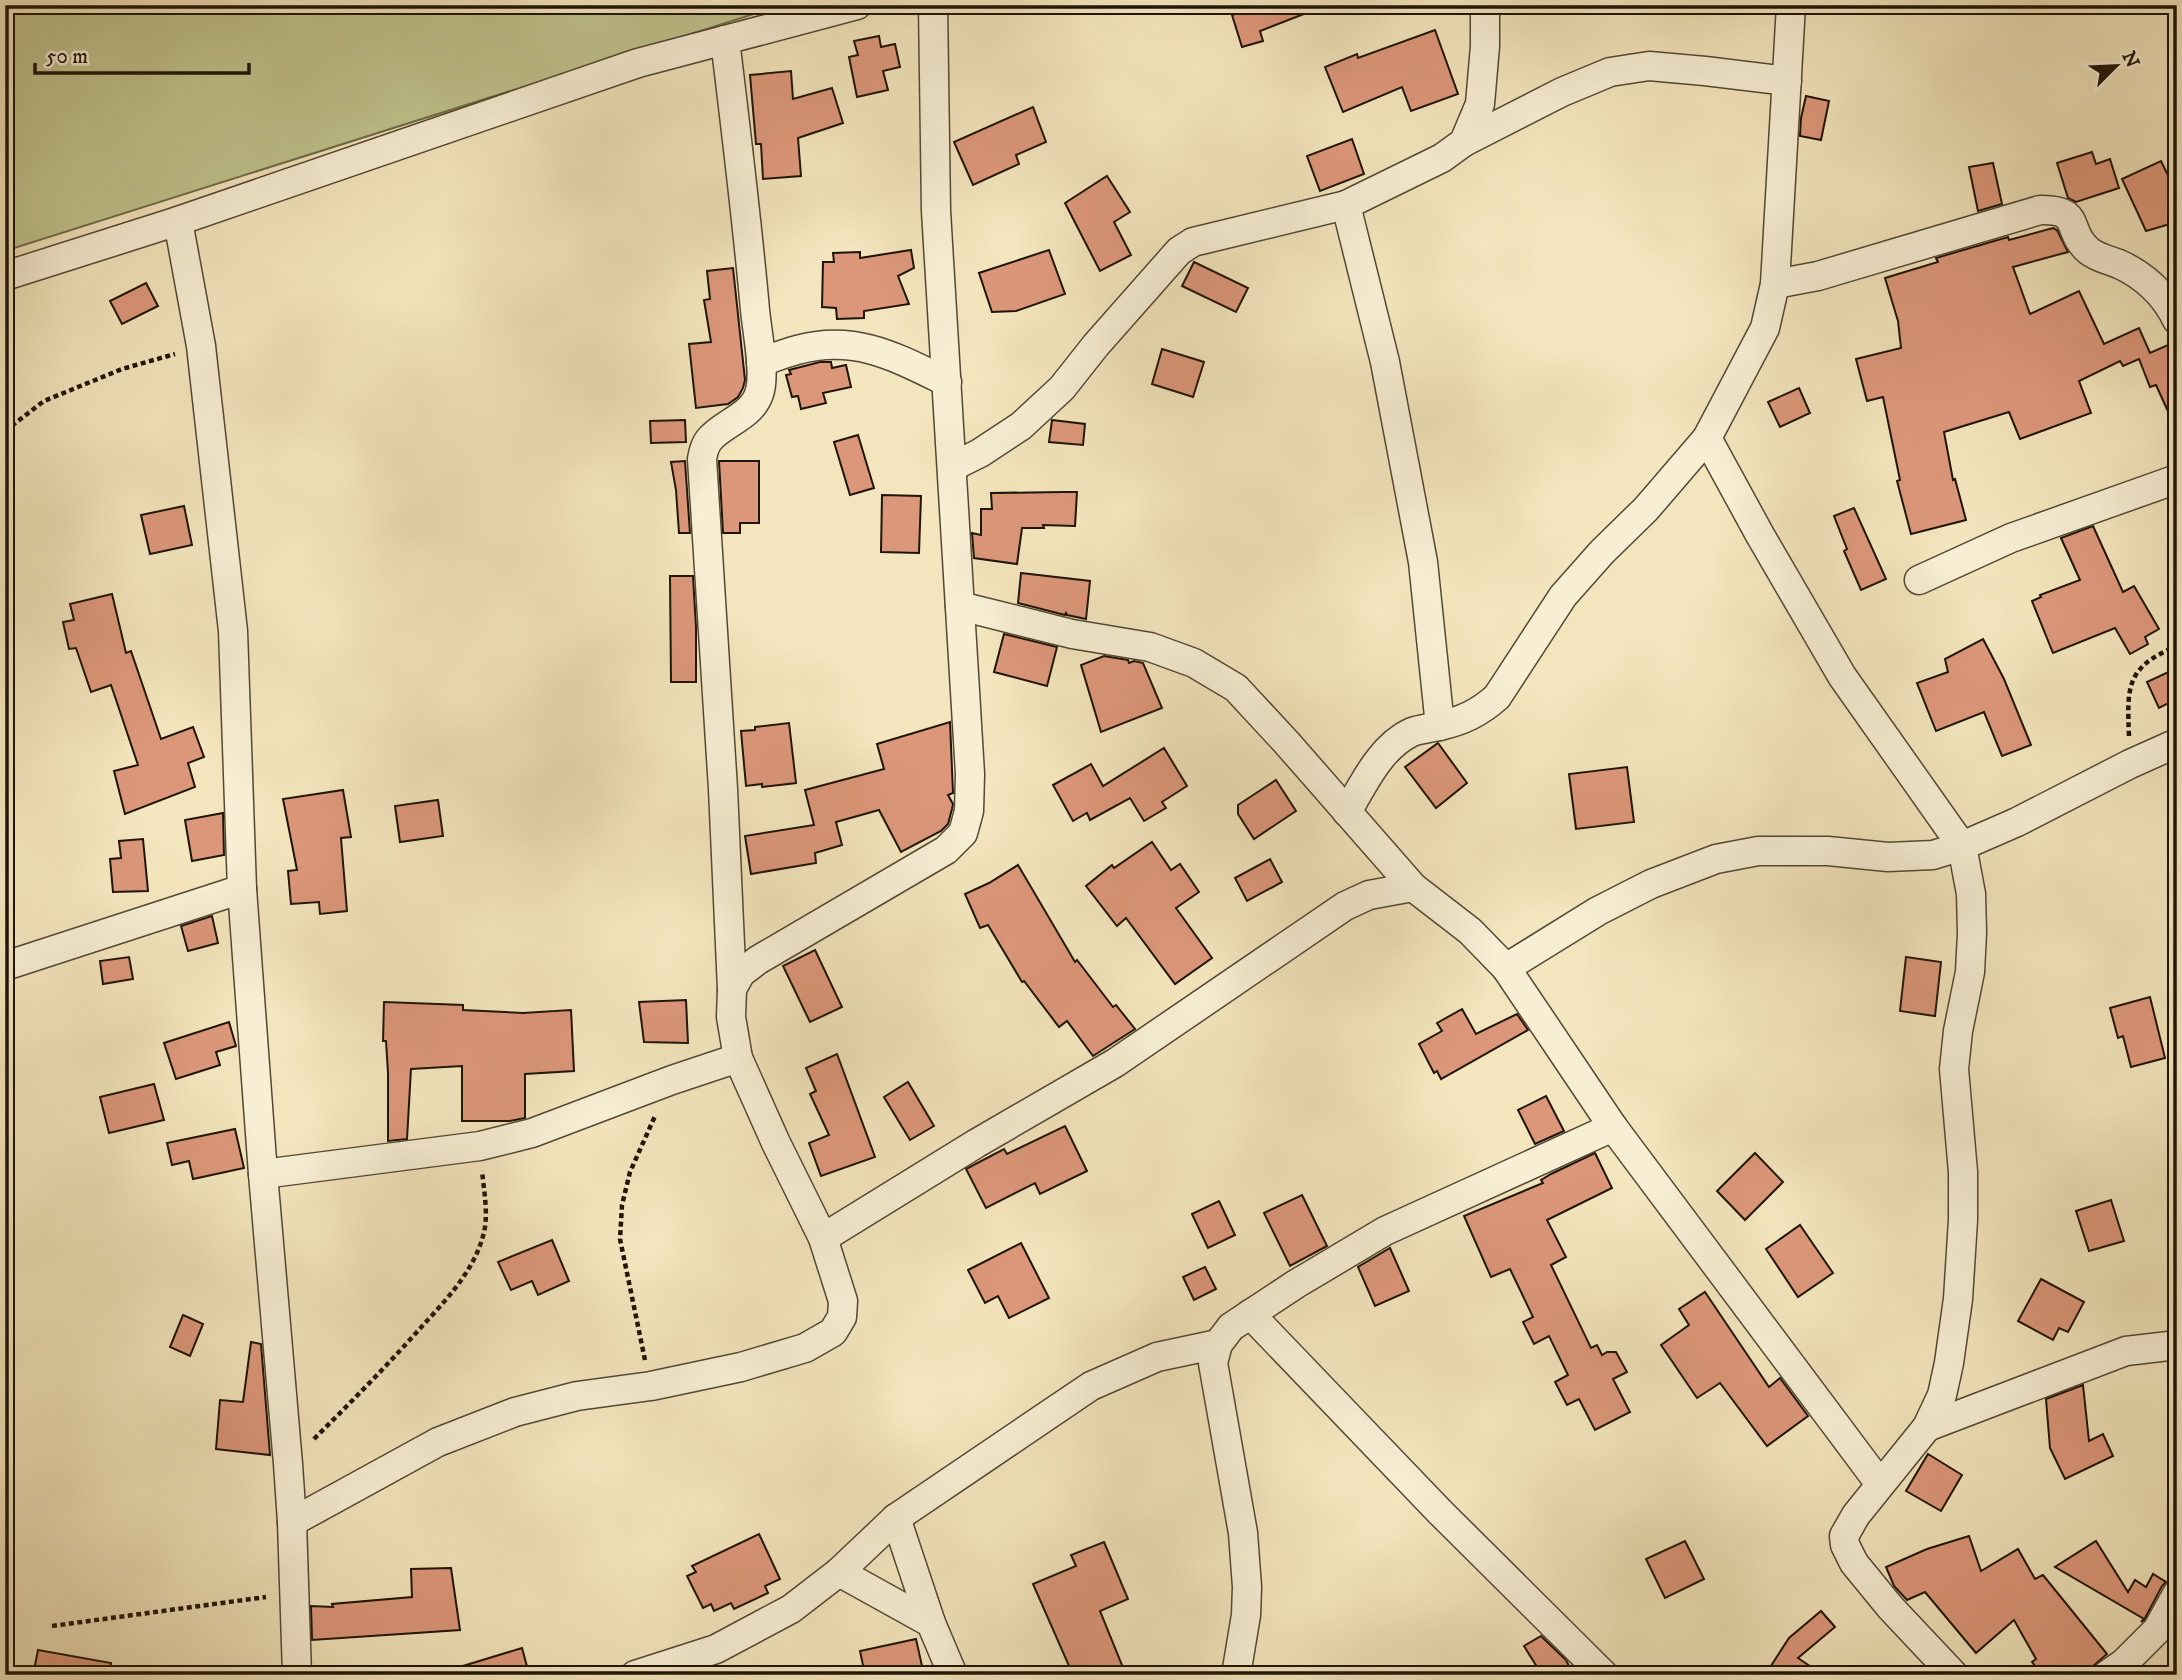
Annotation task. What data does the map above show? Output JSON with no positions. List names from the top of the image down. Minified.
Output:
{"scale_bar":"50 m","north":"top right"}
